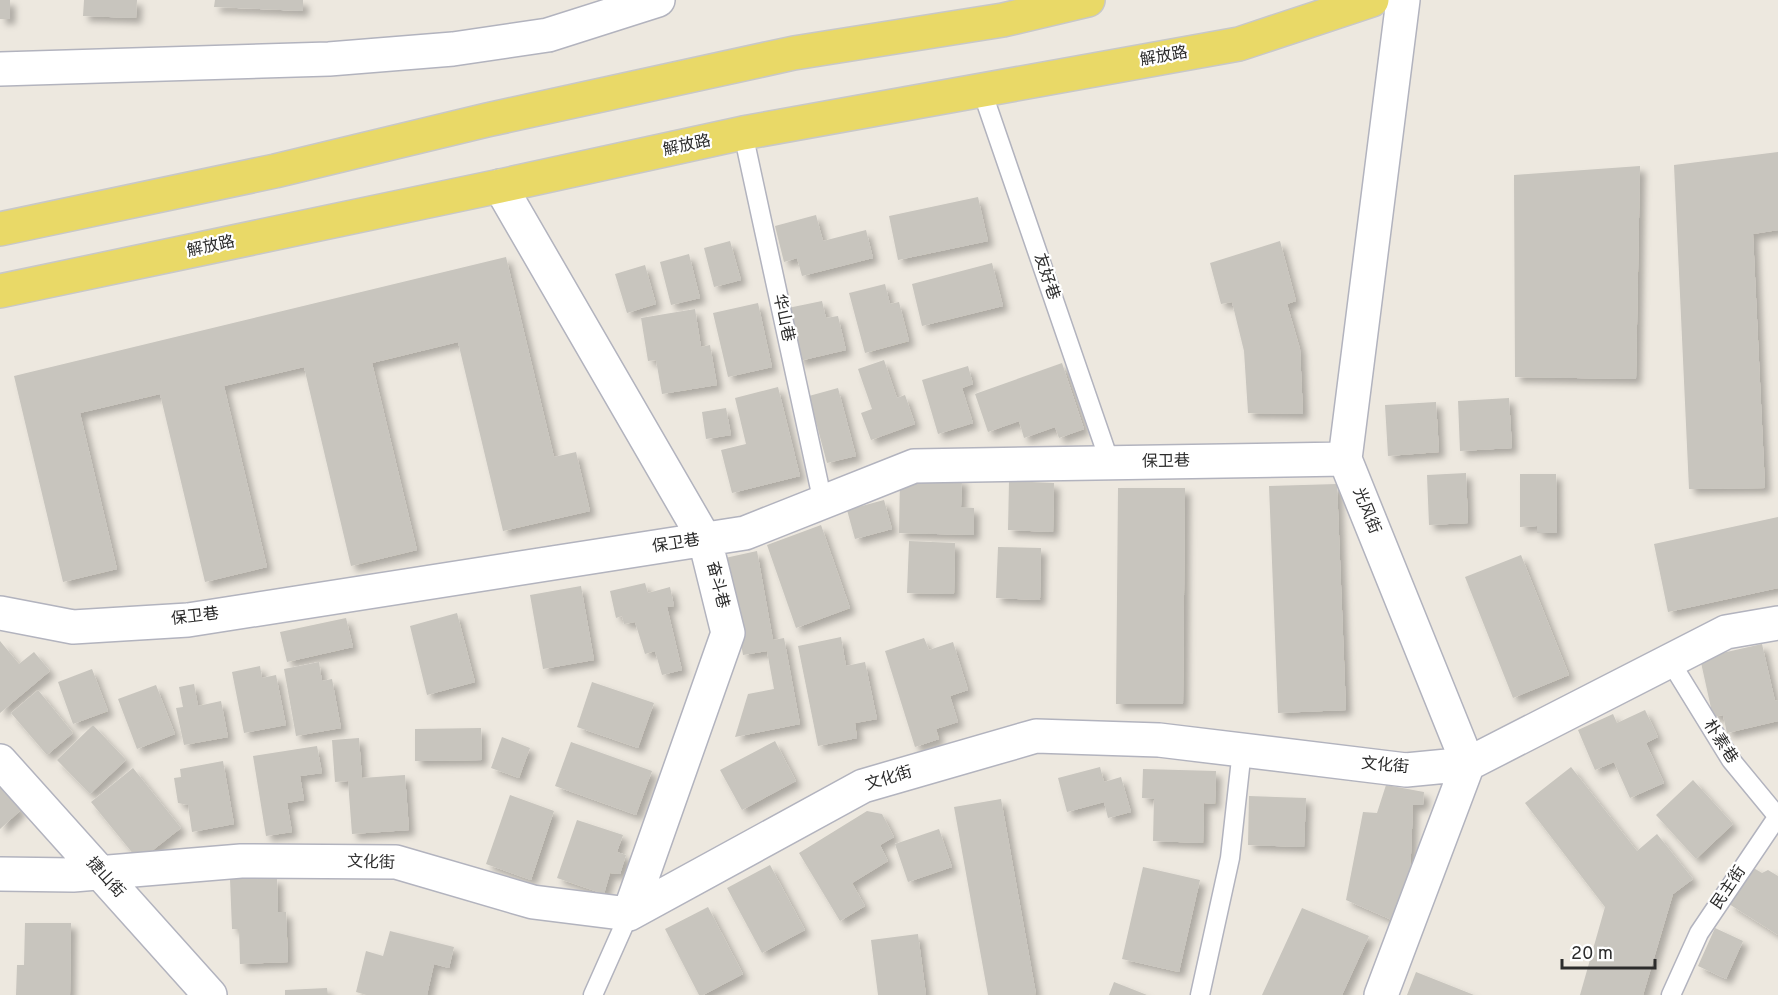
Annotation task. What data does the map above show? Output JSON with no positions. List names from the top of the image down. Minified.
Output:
{"streets":{"main road":["解放路"],"street":["保卫巷","光风街","奋斗巷","文化街","捷山街"],"lane":["友好巷","华山巷","朴素巷","民主街"]},"crossings":[["解放路","友好巷"],["解放路","华山巷"],["解放路","奋斗巷"],["友好巷","保卫巷"],["华山巷","保卫巷"],["保卫巷","光风街"],["保卫巷","奋斗巷"],["光风街","文化街"],["奋斗巷","文化街"],["朴素巷","文化街"],["朴素巷","民主街"],["文化街","捷山街"]],"scale_bar":"20 m"}
